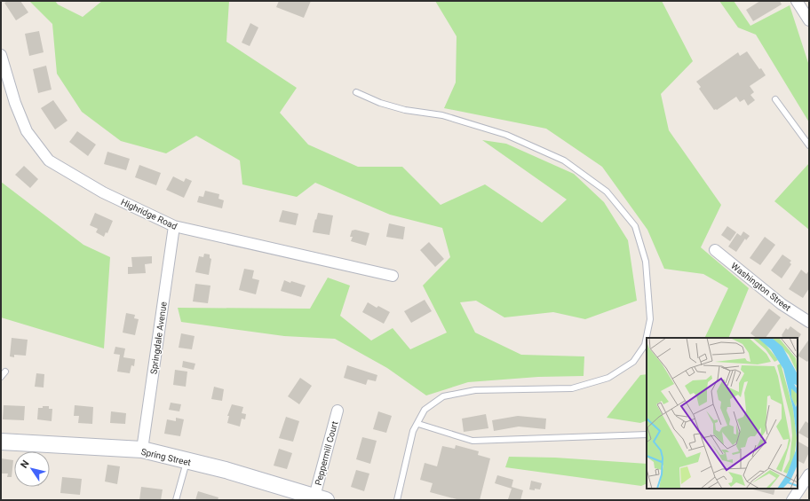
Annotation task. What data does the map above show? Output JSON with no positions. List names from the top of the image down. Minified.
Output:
{"streets":{"main road":["Spring Street"],"street":["Highridge Road","Washington Street","Springdale Avenue","Peppermill Court"]},"crossings":[["Highridge Road","Springdale Avenue"],["Springdale Avenue","Spring Street"],["Peppermill Court","Spring Street"]],"north":"top left"}
